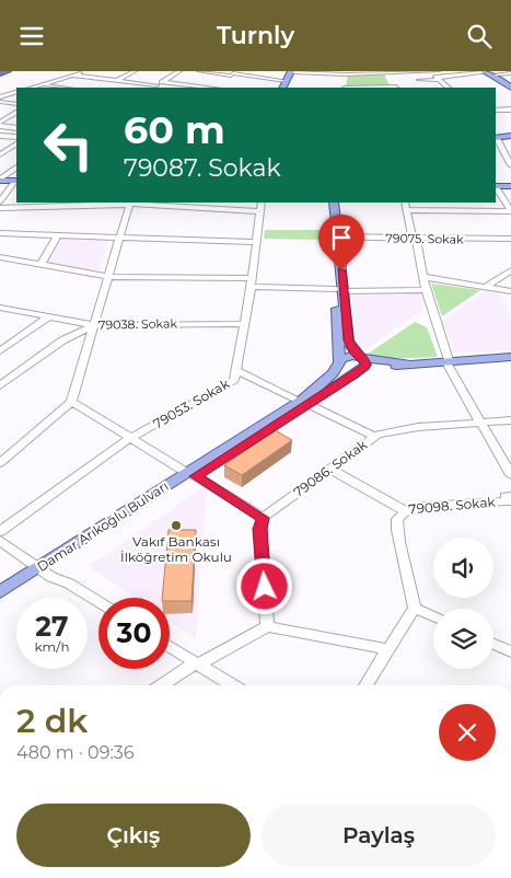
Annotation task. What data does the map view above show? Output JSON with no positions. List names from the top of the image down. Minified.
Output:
{"streets":{"main road":["Damar Arıkoğlu Bulvarı"],"street":["79075. Sokak","79038. Sokak","79053. Sokak","79086. Sokak","79098. Sokak"]},"crossings":[["79038. Sokak","79053. Sokak"],["79086. Sokak","79098. Sokak"]],"places":["Vakıf Bankası İlköğretim Okulu"],"page":{"header":"Turnly","turn":["60 m","79087. Sokak"],"speed":"27 km/h","limit":"30","heading":["2 dk","480 m · 09:36"],"buttons":["Çıkış","Paylaş"]}}
